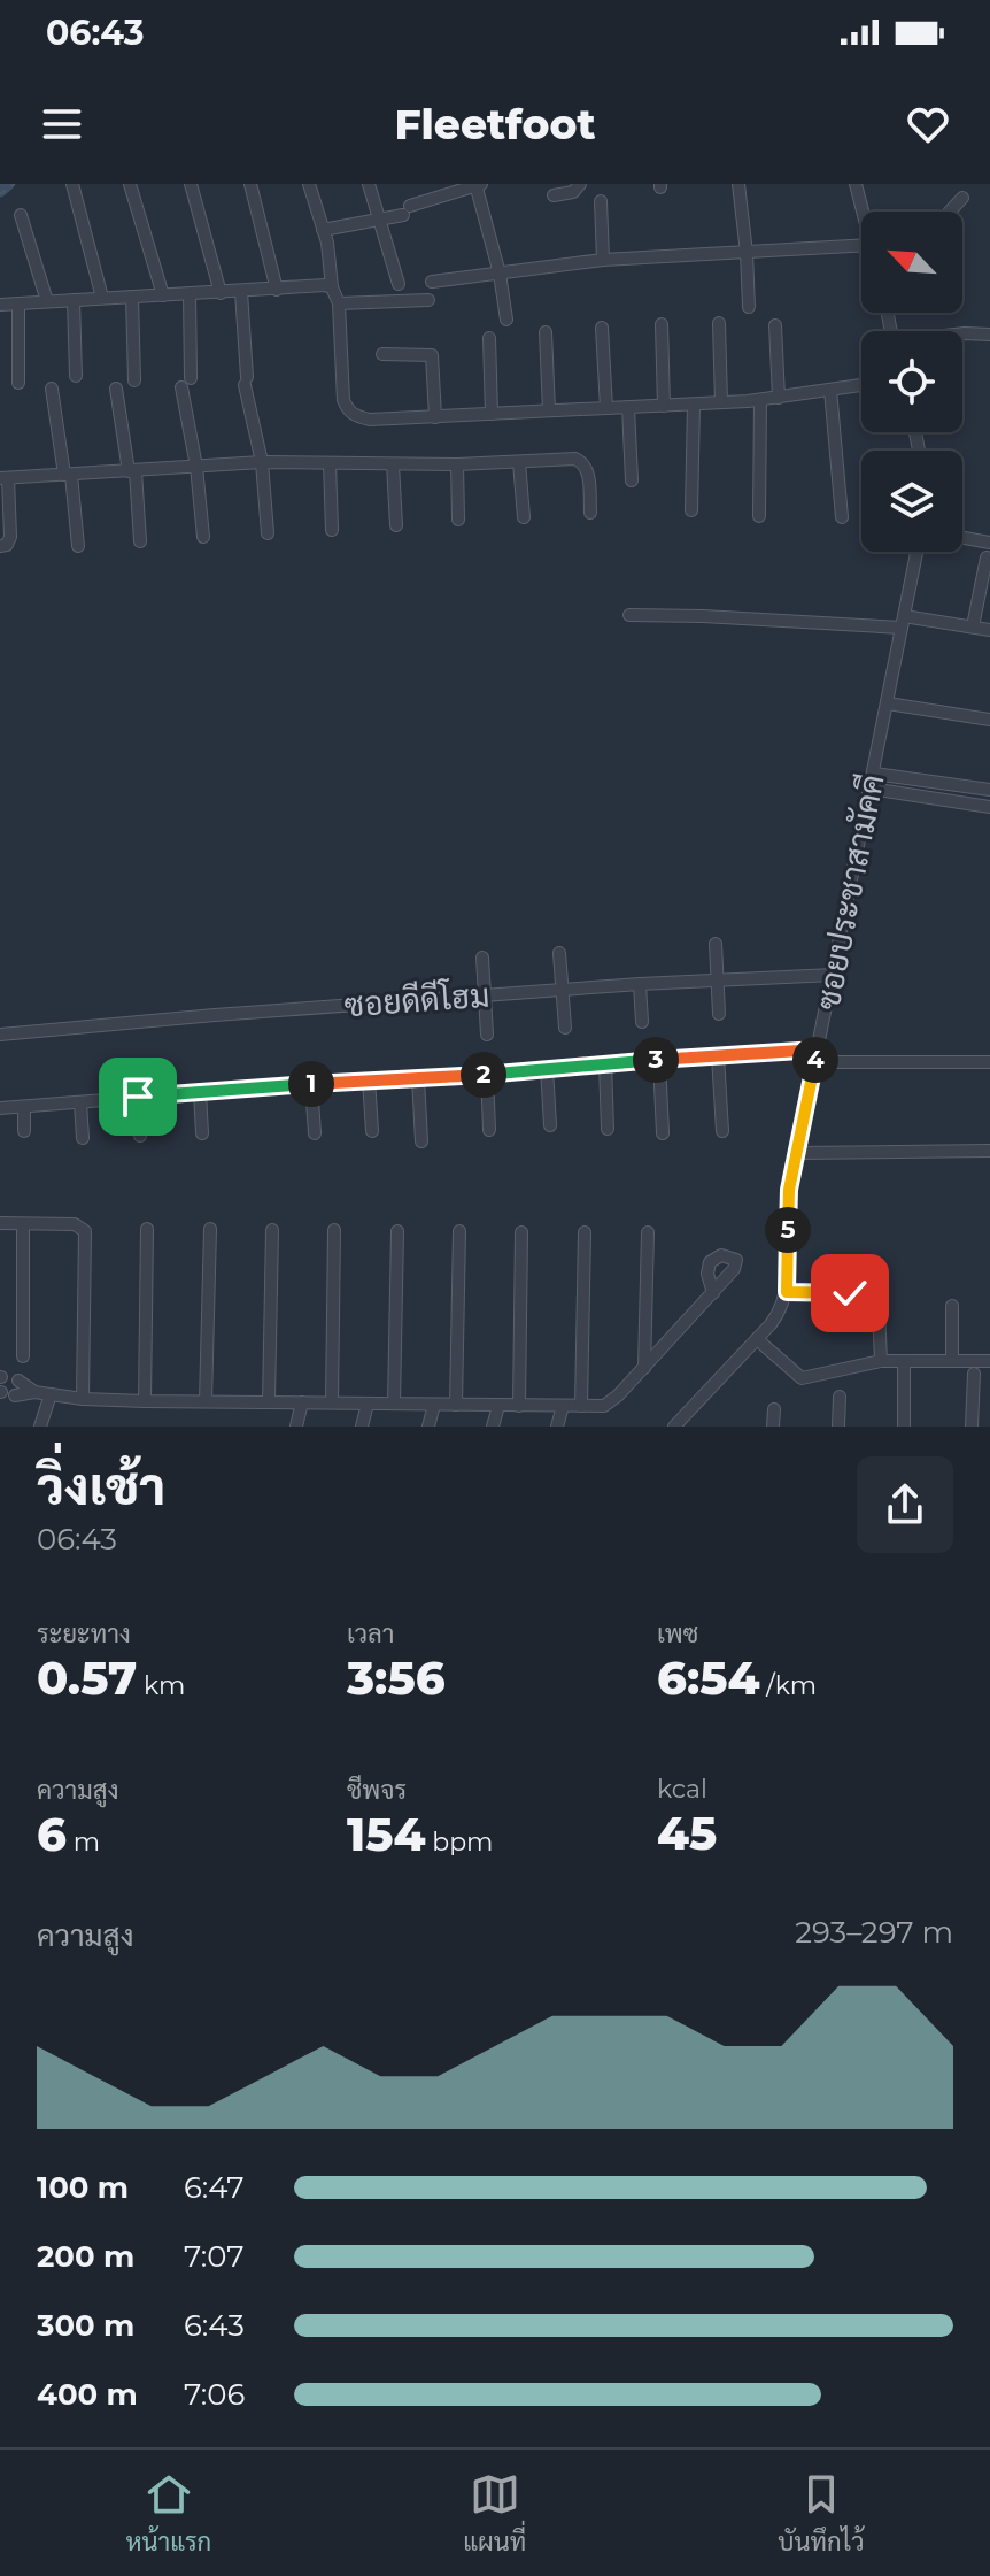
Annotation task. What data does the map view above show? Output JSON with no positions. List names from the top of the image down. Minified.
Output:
{"streets":{"street":["ซอยประชาสามัคคี","ซอยดีดีโฮม"]},"crossings":[["ซอยประชาสามัคคี","ซอยดีดีโฮม"]],"north":"top left","page":{"status":"06:43","header":"Fleetfoot","pins":["3","4","2","1","5"],"heading":["วิ่งเช้า","06:43"],"stats":[["ระยะทาง","0.57 km"],["เวลา","3:56"],["เพซ","6:54 /km"],["ความสูง","6 m"],["ชีพจร","154 bpm"],["kcal","45"]],"chart":["ความสูง","293–297 m"],"list":[{"name":"100 m","note":"6:47"},{"name":"200 m","note":"7:07"},{"name":"300 m","note":"6:43"},{"name":"400 m","note":"7:06"}],"tabs":["หน้าแรก","แผนที่","บันทึกไว้"]}}
